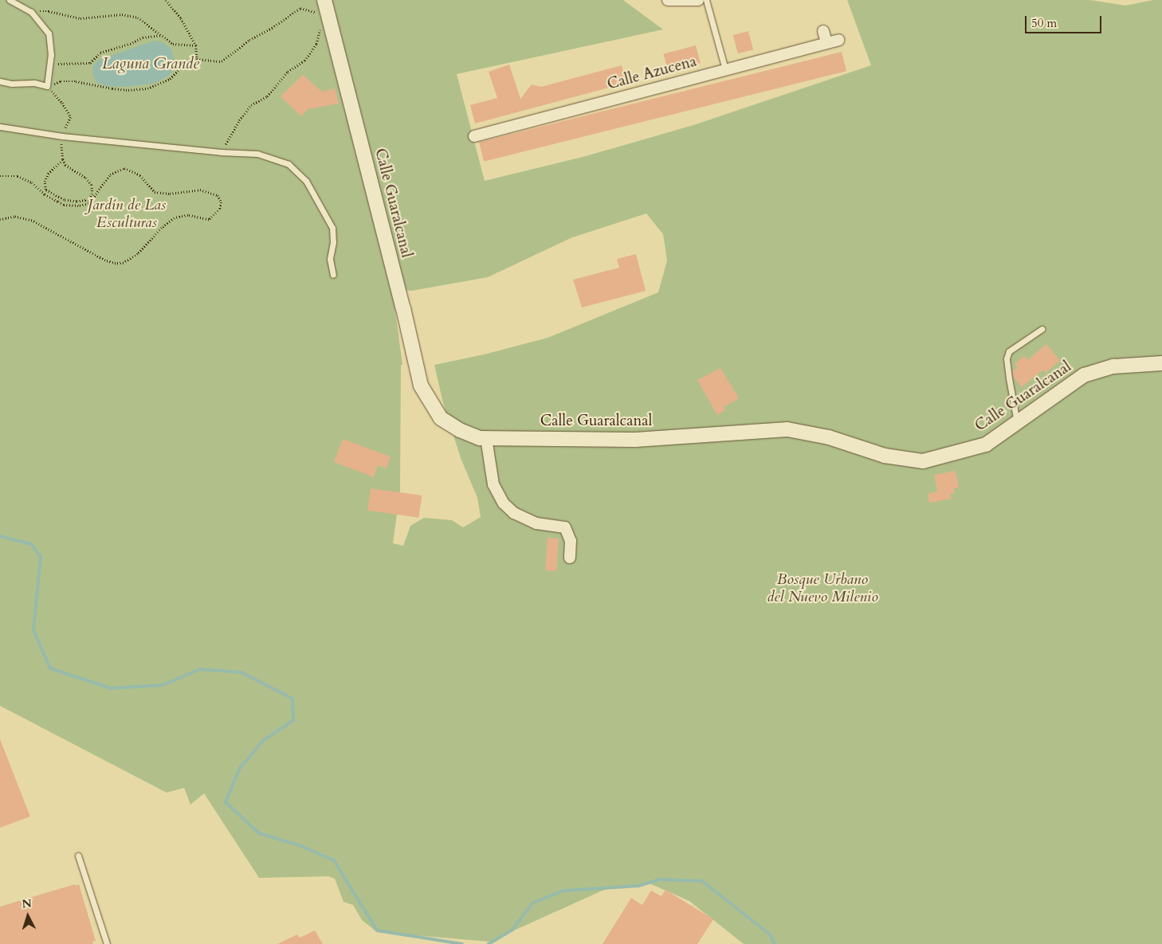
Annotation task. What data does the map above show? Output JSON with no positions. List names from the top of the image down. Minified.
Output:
{"streets":{"street":["Calle Azucena","Calle Guaralcanal"]},"water":["Laguna Grande"],"parks":["Jardín de Las Esculturas","Bosque Urbano del Nuevo Milenio"],"scale_bar":"50 m","north":"top"}
